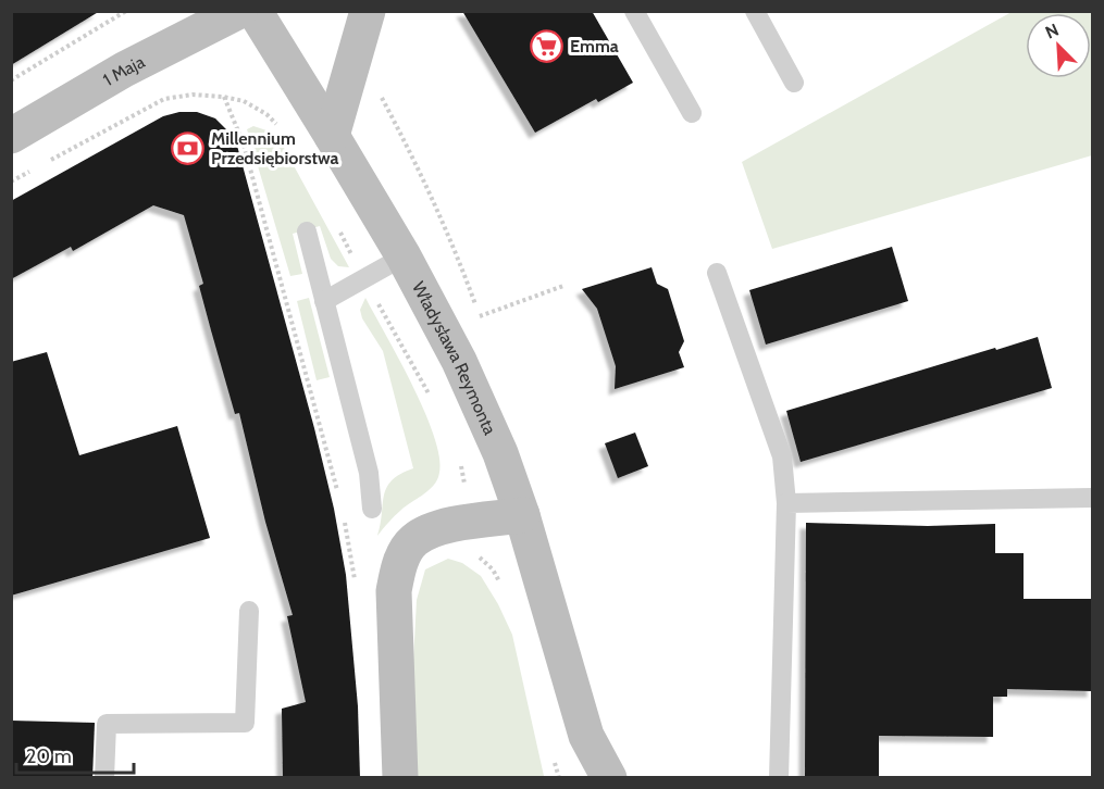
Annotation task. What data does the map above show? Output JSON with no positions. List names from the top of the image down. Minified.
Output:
{"streets":{"main road":["1 Maja","Władysława Reymonta"]},"places":{"supermarket":["Emma"],"bank":["Millennium Przedsiębiorstwa"]},"scale_bar":"20 m","north":"top left"}
